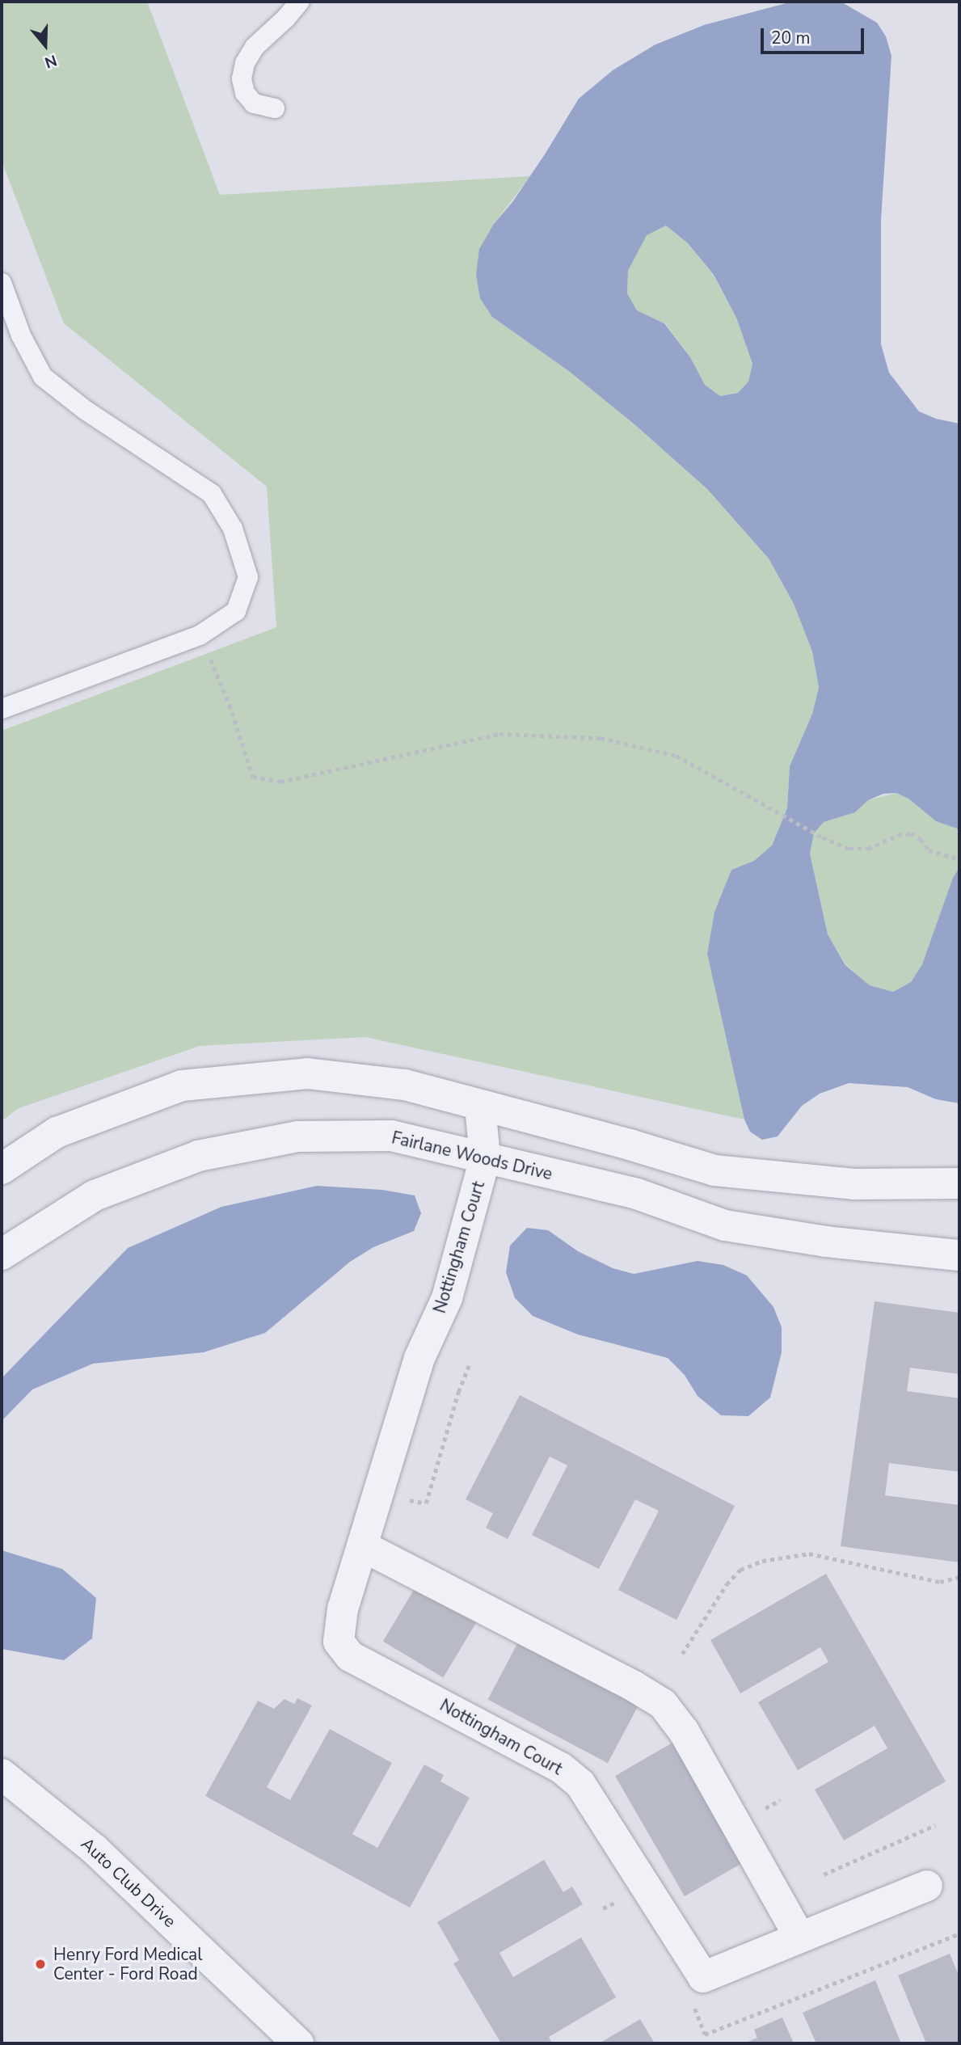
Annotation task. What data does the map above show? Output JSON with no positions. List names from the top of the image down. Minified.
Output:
{"streets":{"street":["Fairlane Woods Drive","Nottingham Court","Auto Club Drive"]},"crossings":[["Fairlane Woods Drive","Nottingham Court"]],"places":["Henry Ford Medical Center - Ford Road"],"scale_bar":"20 m","north":"bottom"}
